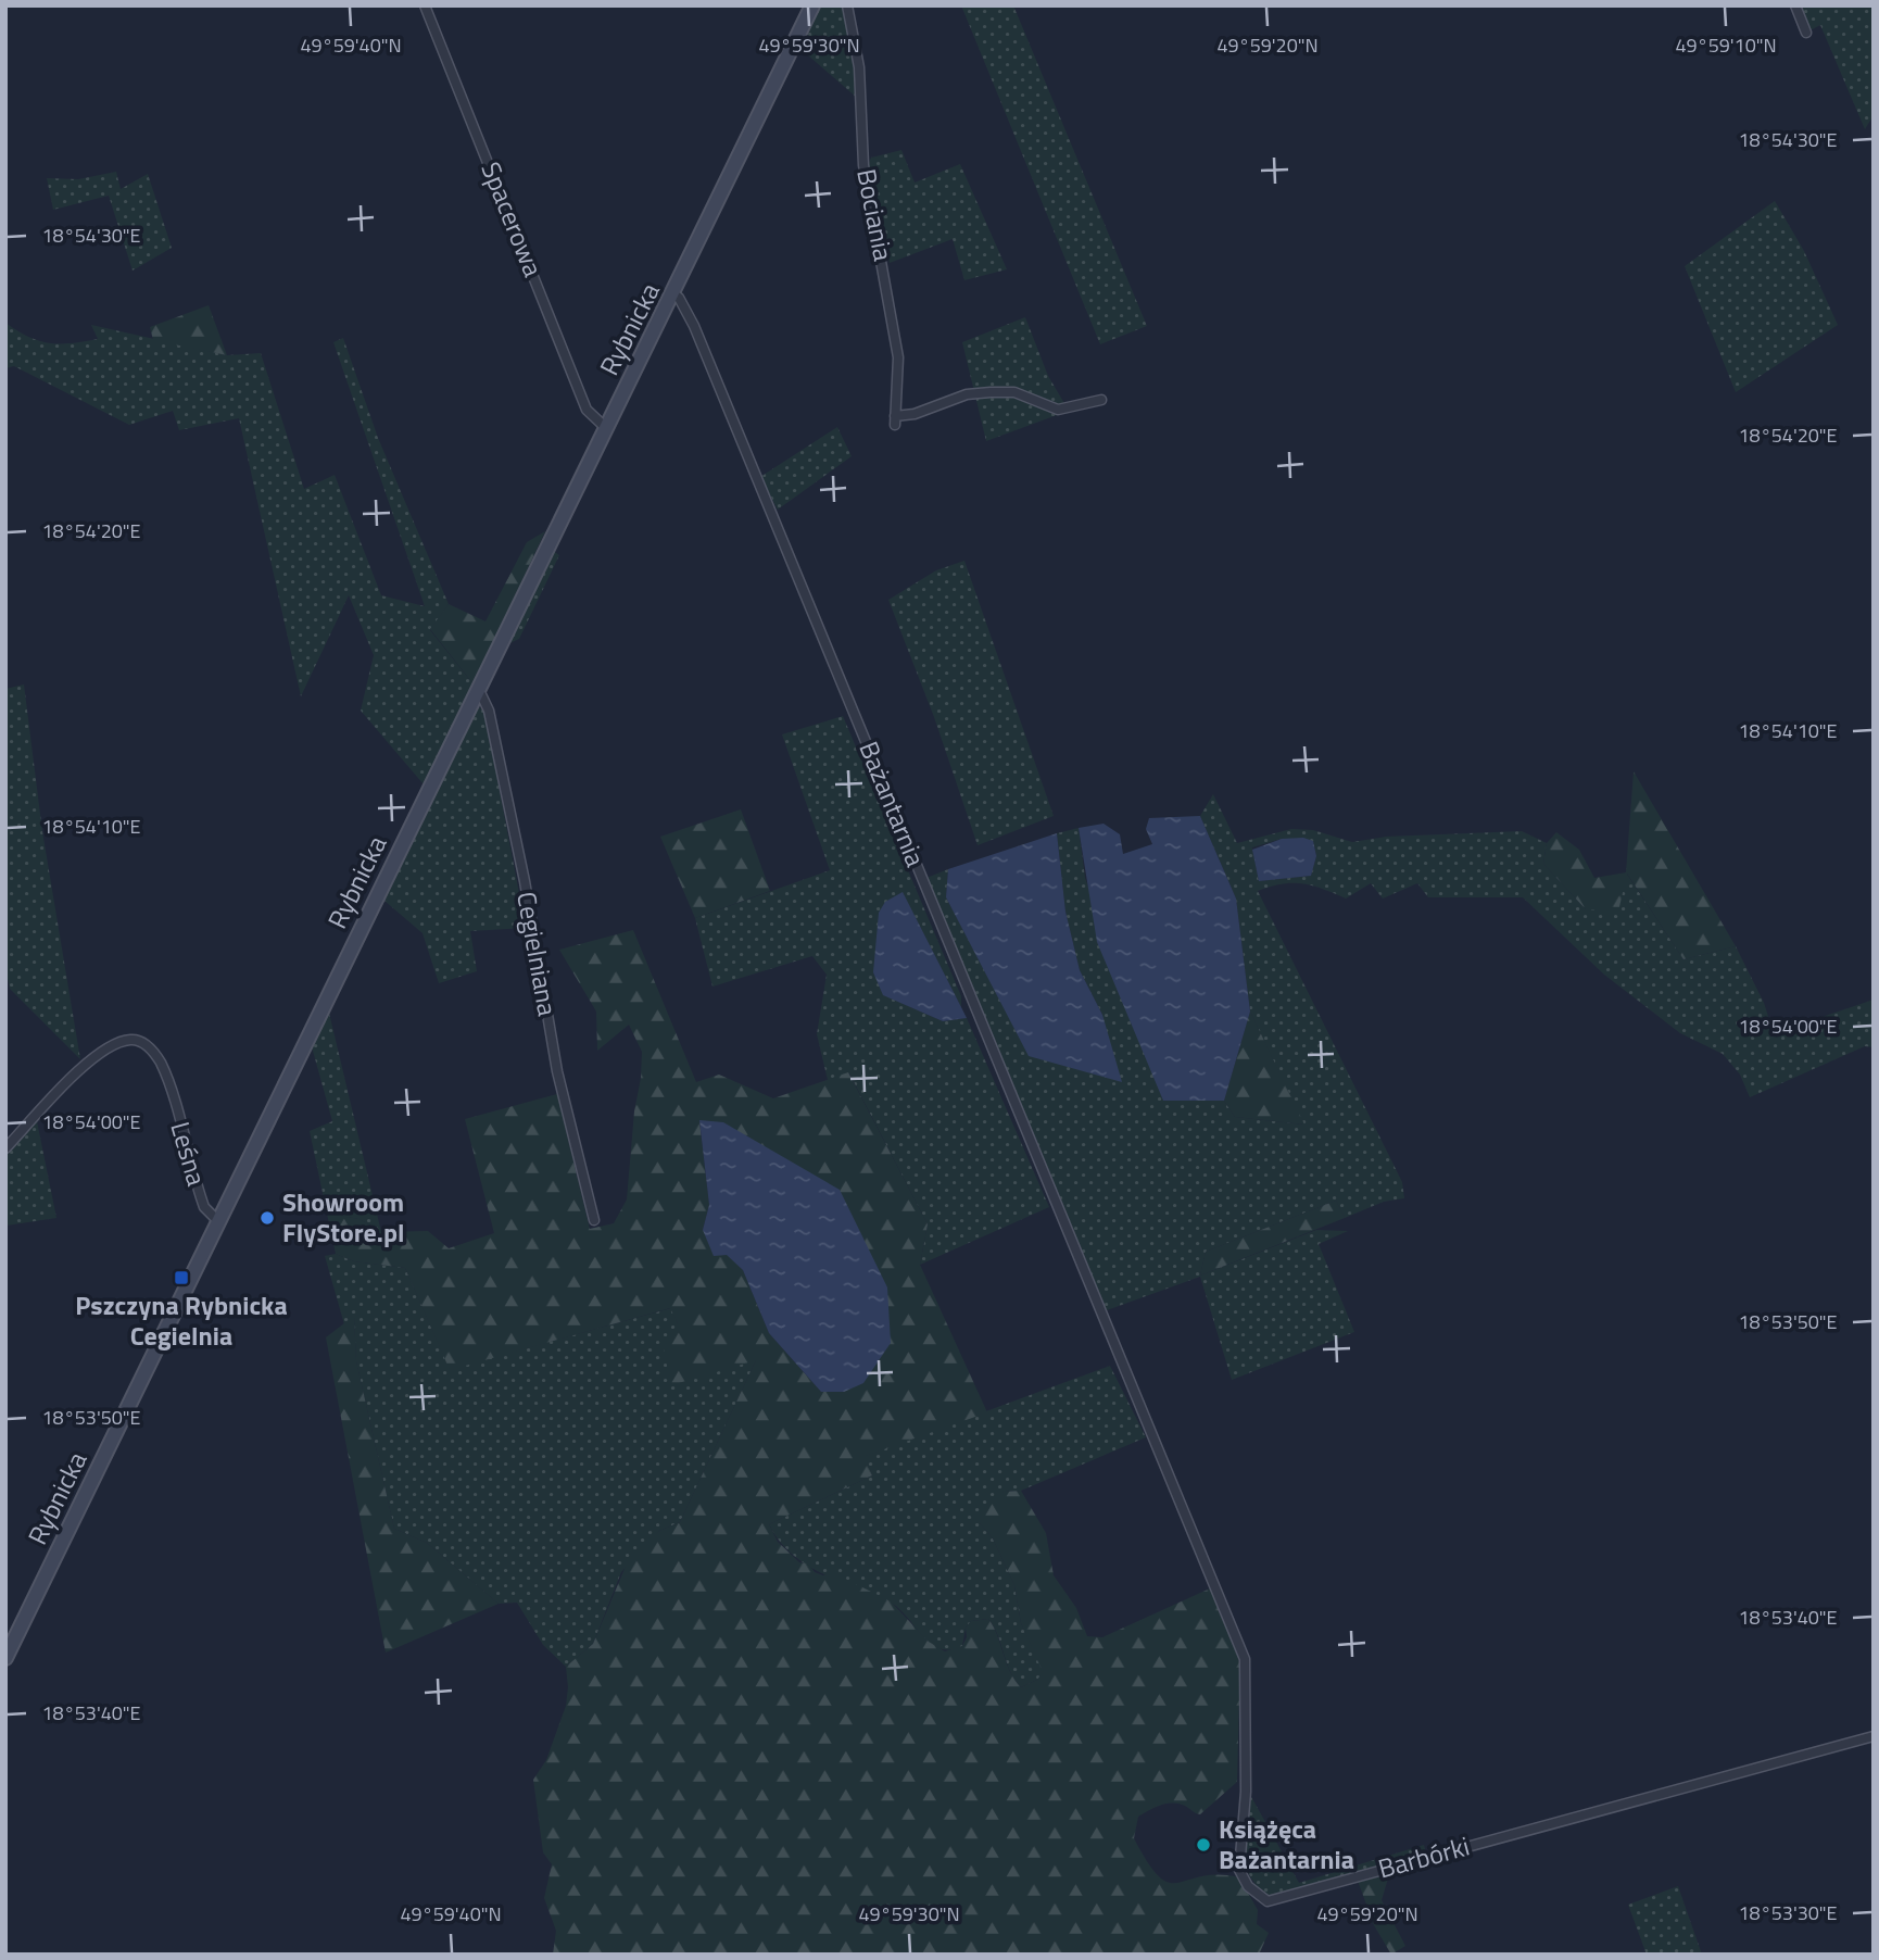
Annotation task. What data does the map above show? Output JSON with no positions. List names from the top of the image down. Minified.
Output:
{"streets":{"main road":["Rybnicka"],"street":["Bociania","Spacerowa","Bażantarnia","Cegielniana","Leśna","Barbórki"]},"crossings":[["Spacerowa","Rybnicka"],["Rybnicka","Bażantarnia"],["Rybnicka","Cegielniana"],["Rybnicka","Leśna"],["Bażantarnia","Barbórki"]],"places":{"other":["Showroom FlyStore.pl","Książęca Bażantarnia"],"transit":["Pszczyna Rybnicka Cegielnia"]},"coordinates":["49°59'40\"N","49°59'30\"N","49°59'20\"N","49°59'10\"N","18°54'30\"E","18°54'20\"E","18°54'10\"E","18°54'00\"E","18°53'50\"E","18°53'40\"E","18°53'30\"E"]}
